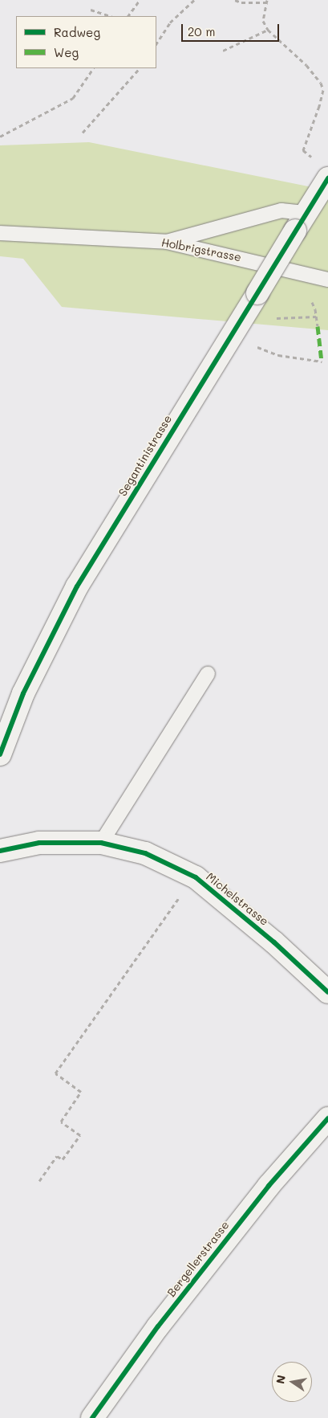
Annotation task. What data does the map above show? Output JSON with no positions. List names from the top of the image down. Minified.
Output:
{"streets":{"street":["Segantinistrasse","Michelstrasse","Bergellerstrasse"],"lane":["Holbrigstrasse"]},"legend":["Radweg","Weg"],"scale_bar":"20 m","north":"left"}
